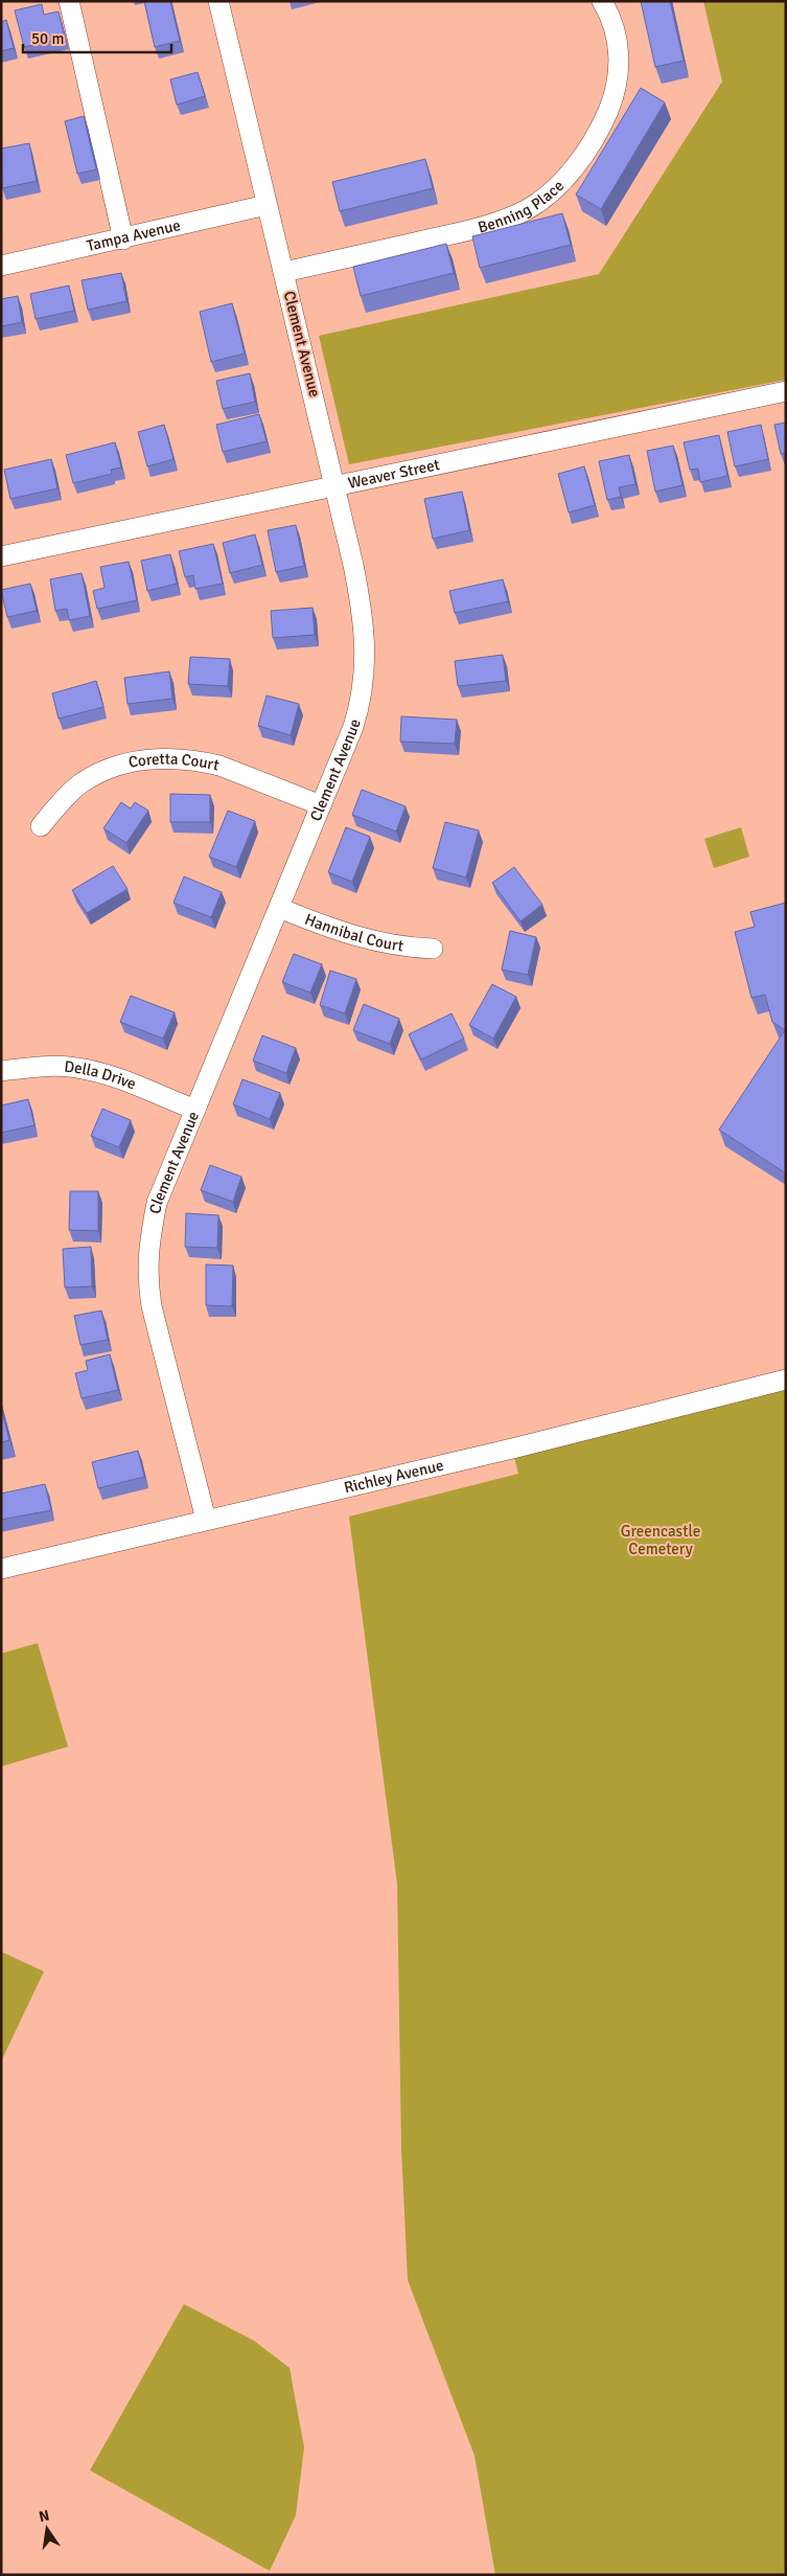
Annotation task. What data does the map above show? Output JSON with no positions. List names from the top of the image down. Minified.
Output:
{"streets":{"street":["Benning Place","Tampa Avenue","Clement Avenue","Weaver Street","Coretta Court","Hannibal Court","Della Drive","Richley Avenue"]},"crossings":[["Benning Place","Clement Avenue"],["Tampa Avenue","Clement Avenue"],["Clement Avenue","Weaver Street"],["Clement Avenue","Coretta Court"],["Clement Avenue","Hannibal Court"],["Clement Avenue","Della Drive"],["Clement Avenue","Richley Avenue"]],"parks":["Greencastle Cemetery"],"scale_bar":"50 m","north":"top"}
